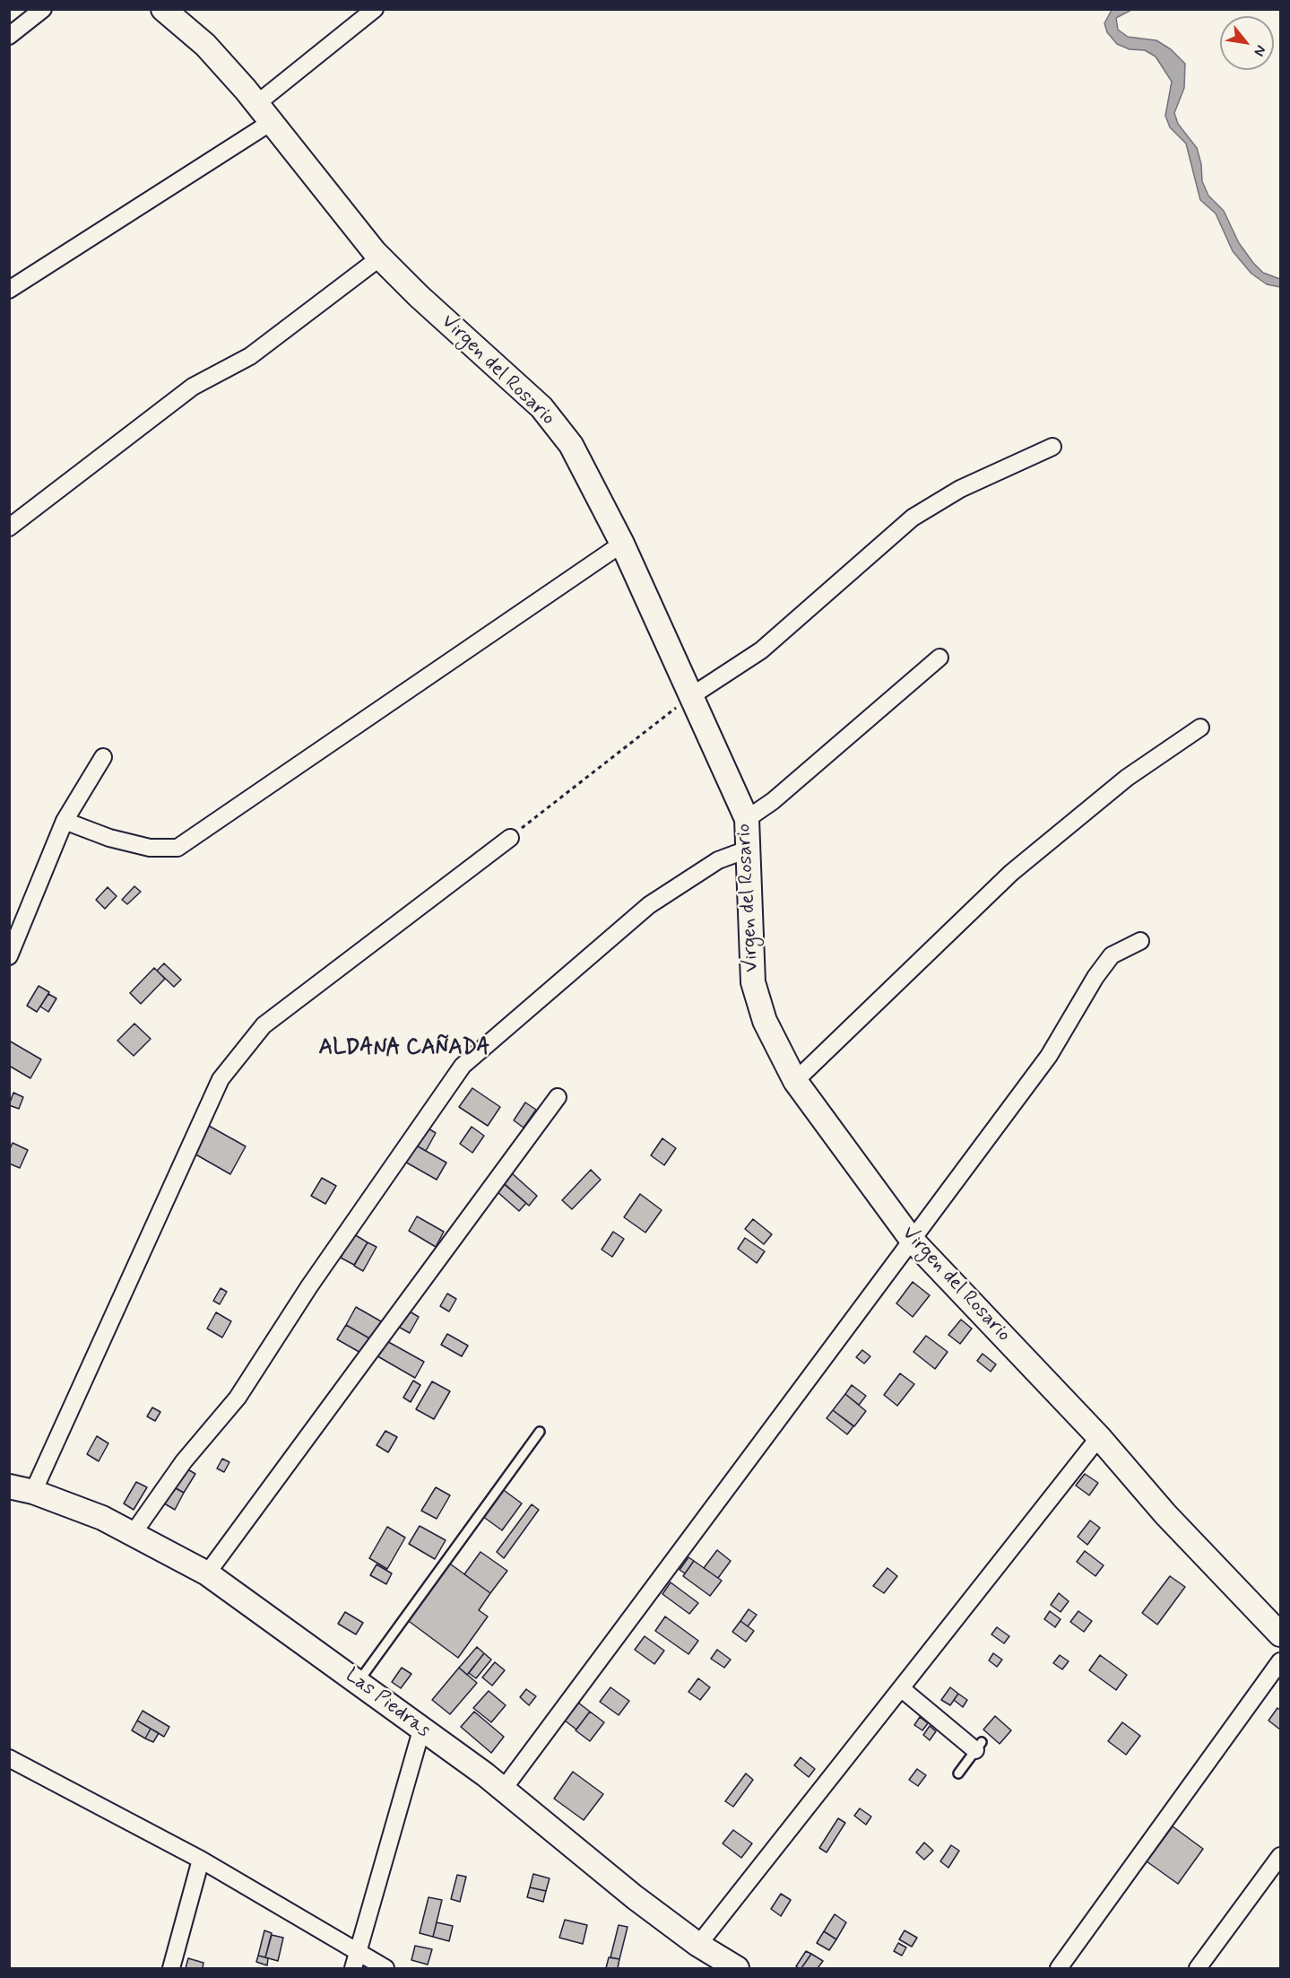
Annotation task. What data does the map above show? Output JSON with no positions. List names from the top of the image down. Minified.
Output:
{"streets":{"street":["Virgen del Rosario","Las Piedras"]},"districts":["ALDANA CAÑADA"],"north":"bottom right"}
